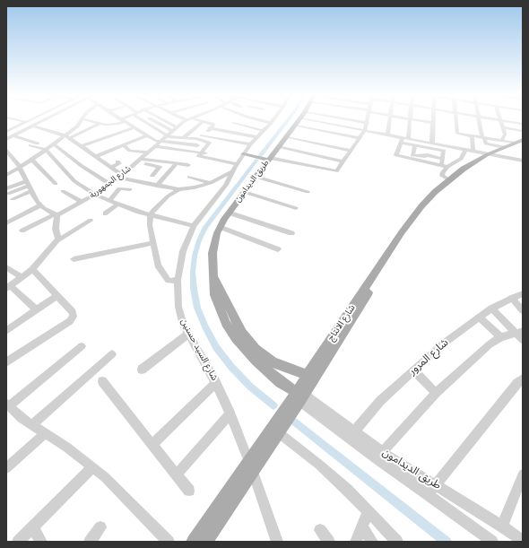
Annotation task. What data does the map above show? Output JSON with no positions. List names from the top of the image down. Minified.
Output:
{"streets":{"main road":["طريق الديدامون","شارع الانتاج"],"street":["شارع الجمهورية","شارع السيد حسنين","شارع المرور"]},"crossings":[["طريق الديدامون","شارع الانتاج"],["طريق الديدامون","شارع المرور"],["شارع الانتاج","شارع السيد حسنين"]]}
